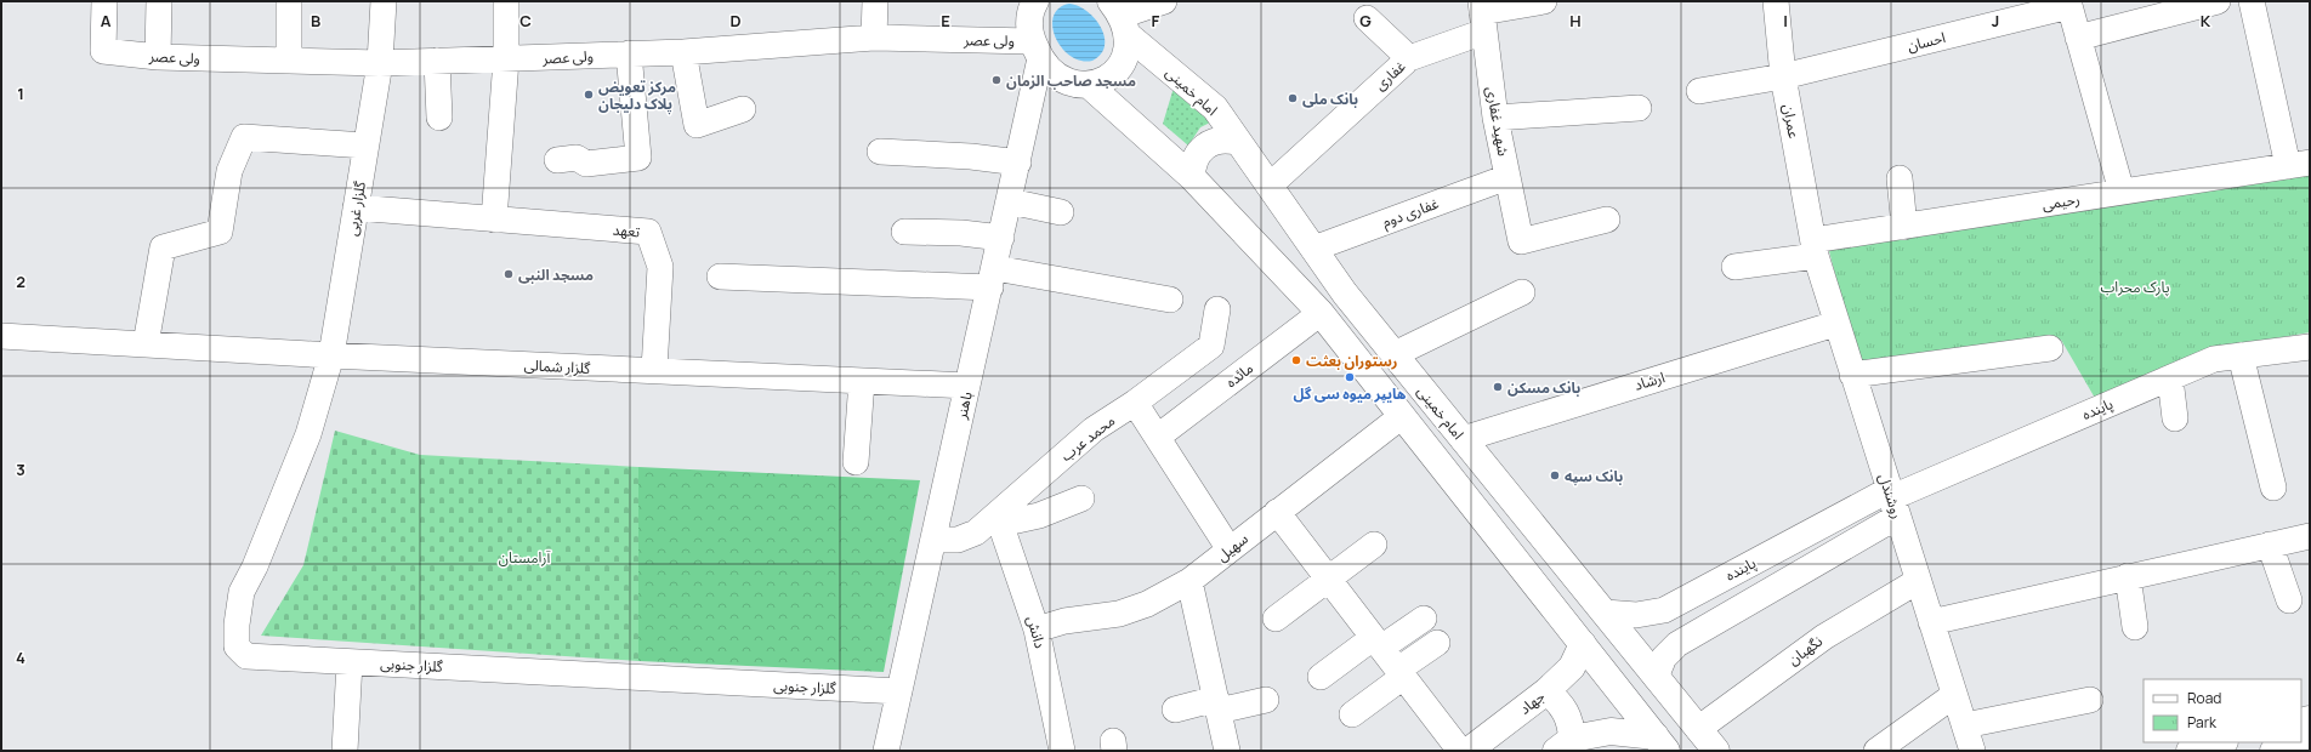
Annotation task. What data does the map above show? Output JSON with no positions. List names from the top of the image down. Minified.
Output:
{"streets":{"main road":["امام خمینی","جهاد"],"street":["ولی عصر","احسان","غفاری","شهید غفاری","عمران","رحیمی","گلزار غربی","غفاری دوم","تعهد","گلزار شمالی","مائده","ارشاد","باهنر","پاینده","محمد عرب","روشندل","سهیل","دانش","نگهبان","گلزار جنوبی"]},"crossings":[["ولی عصر","گلزار غربی"],["ولی عصر","باهنر"],["احسان","عمران"],["غفاری","امام خمینی"],["غفاری","شهید غفاری"],["امام خمینی","غفاری دوم"],["امام خمینی","ارشاد"],["امام خمینی","پاینده"],["امام خمینی","نگهبان"],["شهید غفاری","غفاری دوم"],["عمران","رحیمی"],["عمران","روشندل"],["رحیمی","روشندل"],["گلزار غربی","تعهد"],["گلزار غربی","گلزار شمالی"],["گلزار غربی","گلزار جنوبی"],["تعهد","گلزار شمالی"],["گلزار شمالی","باهنر"],["گلزار شمالی","گلزار جنوبی"],["ارشاد","روشندل"],["باهنر","محمد عرب"],["باهنر","گلزار جنوبی"],["پاینده","روشندل"],["محمد عرب","دانش"],["روشندل","نگهبان"],["سهیل","دانش"]],"parks":["پارک محراب","آرامستان"],"places":["مسجد صاحب الزمان","مرکز تعویض پلاک دلیجان","بانک ملی","مسجد النبی","رستوران بعثت","هایپر میوه سی گل","بانک مسکن","بانک سپه"],"legend":["Road","Park"],"grid":{"columns":["A","B","C","D","E","F","G","H","I","J","K"],"rows":["1","2","3","4"]}}
